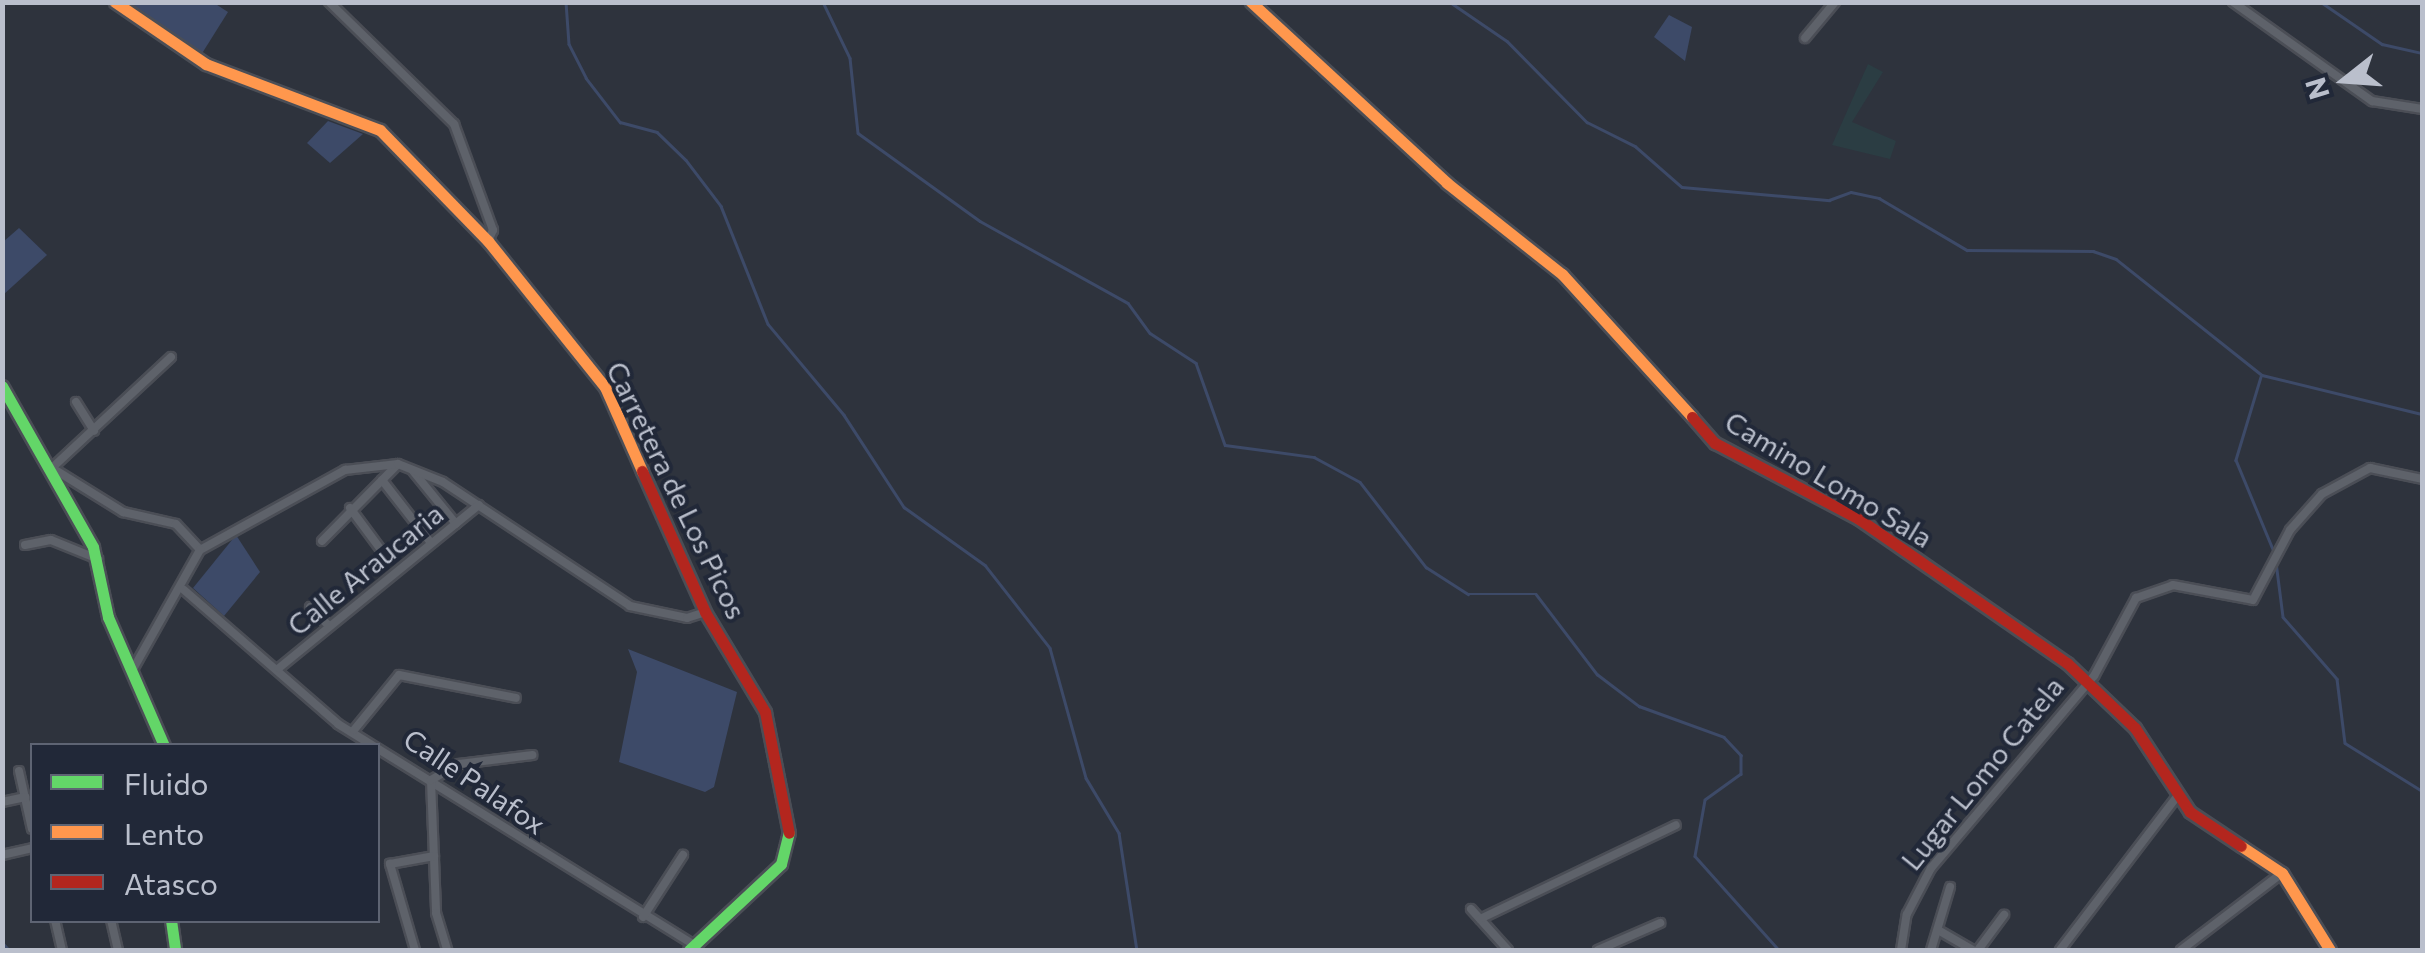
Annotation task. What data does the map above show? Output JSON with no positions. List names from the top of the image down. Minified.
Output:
{"streets":{"street":["Camino Lomo Sala","Carretera de Los Picos","Calle Araucaria","Lugar Lomo Catela","Calle Palafox"]},"crossings":[["Camino Lomo Sala","Lugar Lomo Catela"],["Carretera de Los Picos","Calle Palafox"],["Calle Araucaria","Calle Palafox"]],"legend":["Fluido","Lento","Atasco"],"north":"left"}
